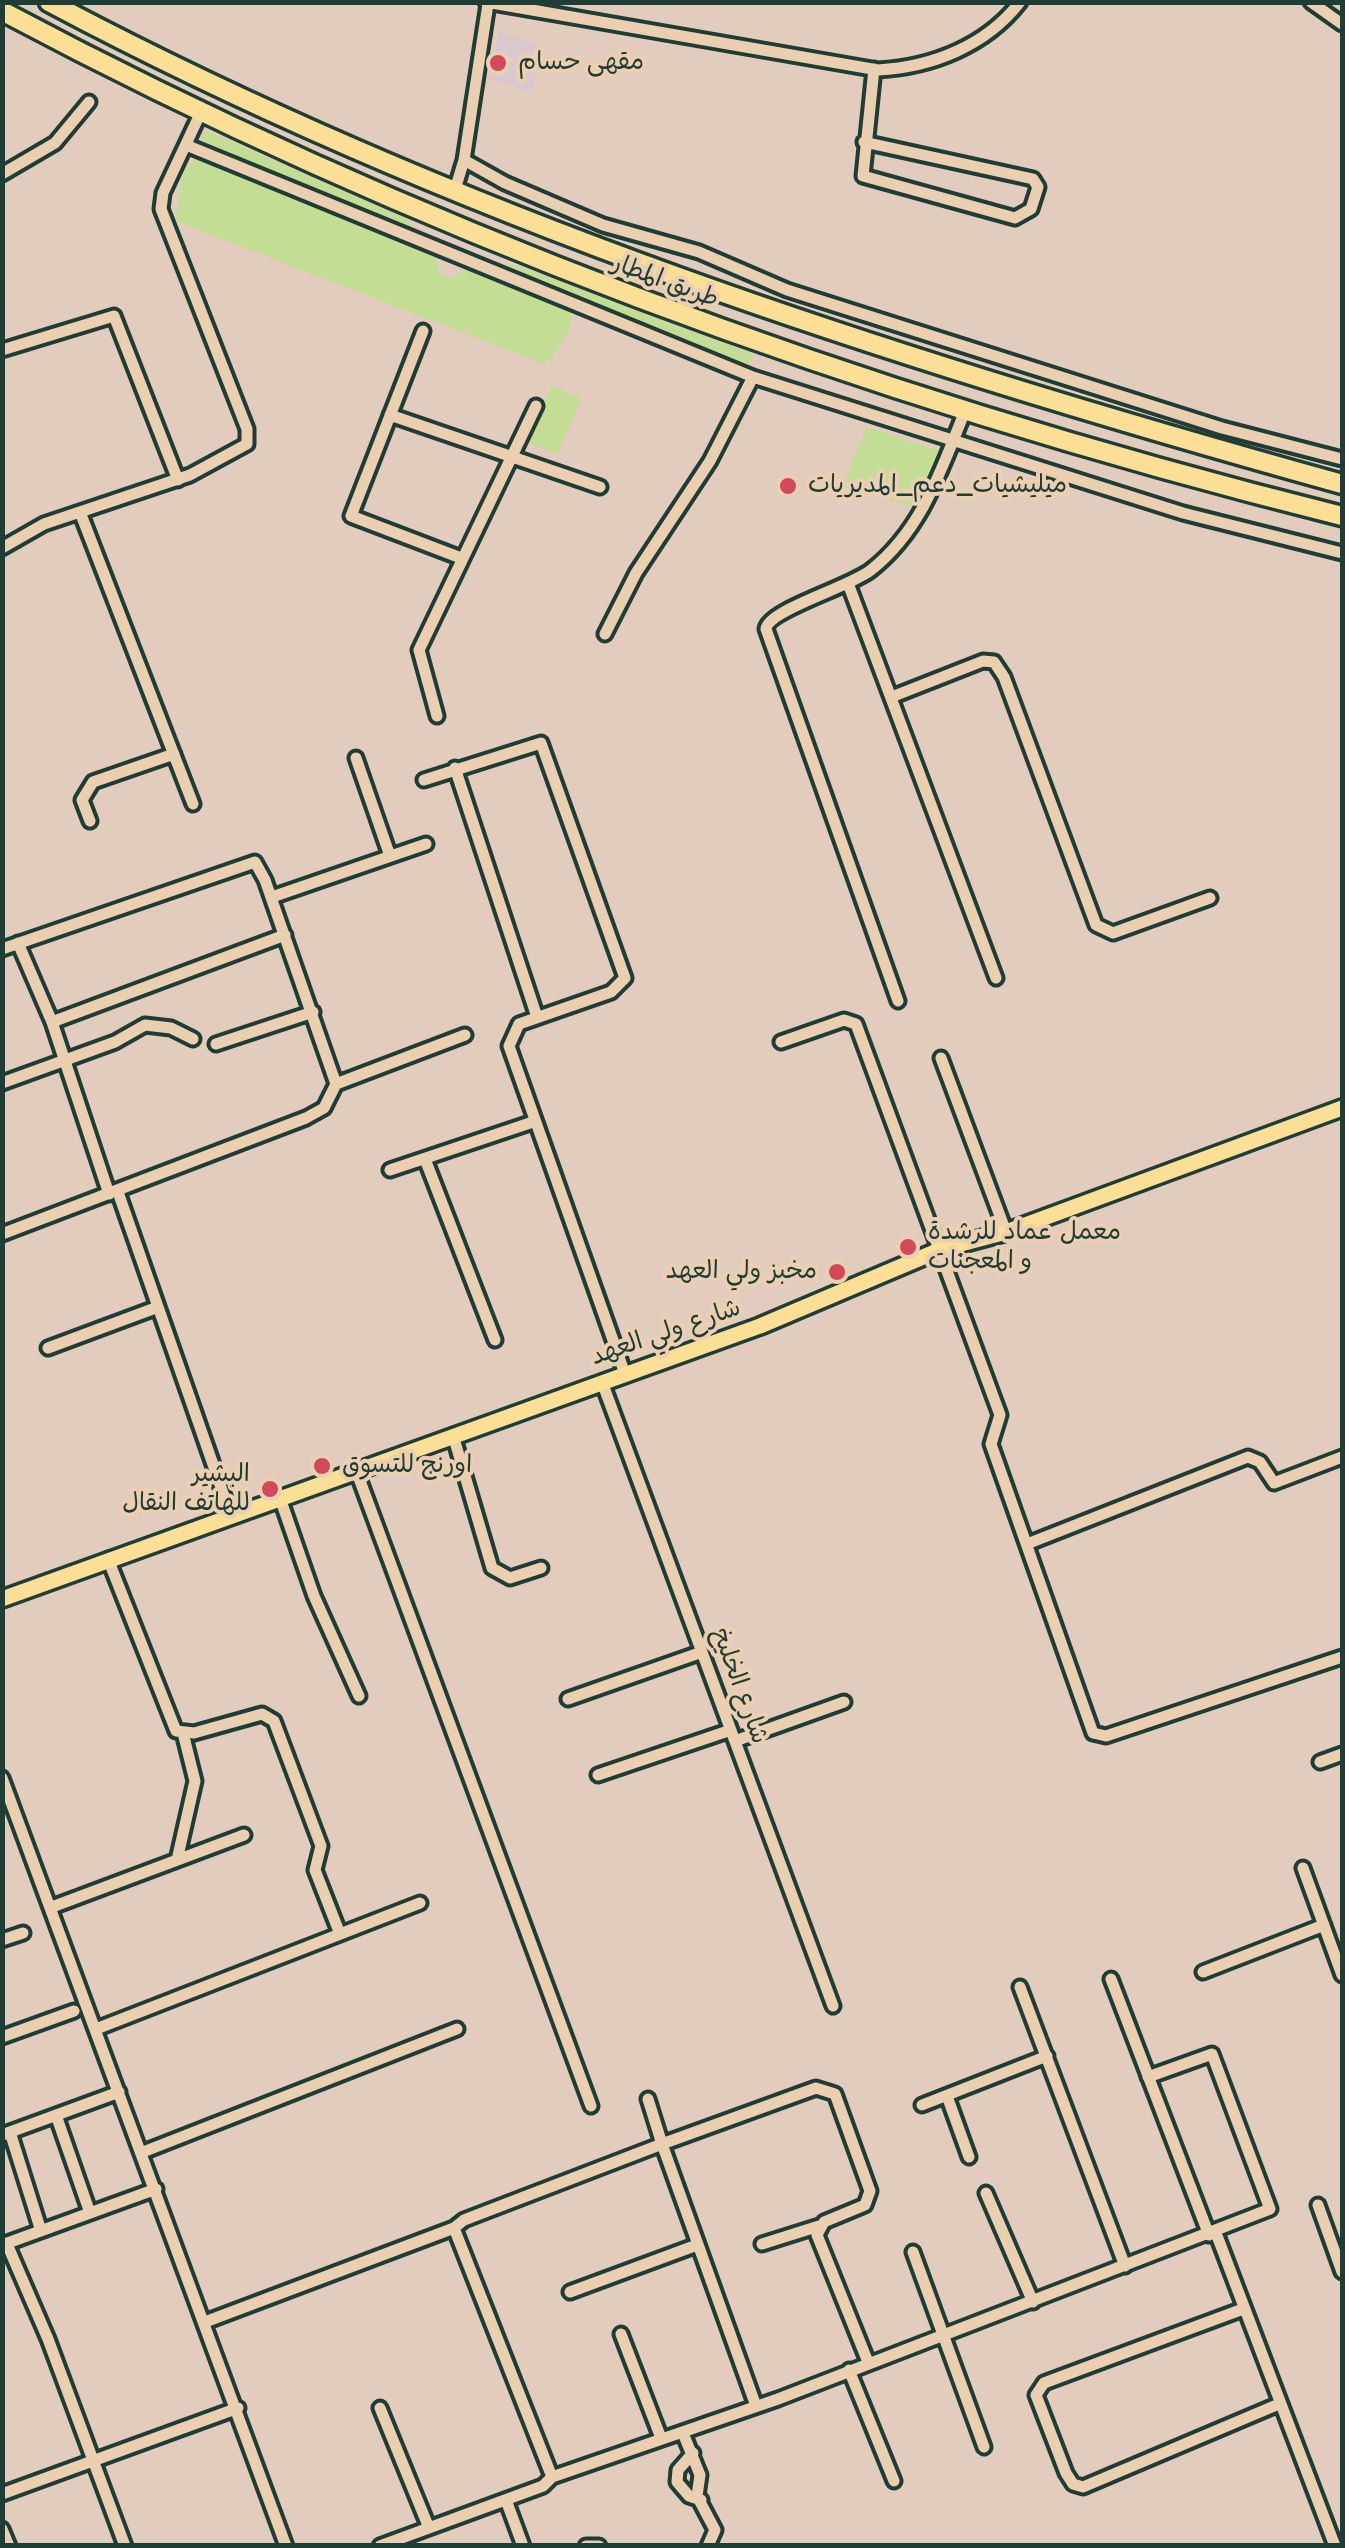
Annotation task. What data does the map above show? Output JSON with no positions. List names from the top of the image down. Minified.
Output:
{"streets":{"highway":["طريق المطار"],"main road":["شارع ولي العهد"],"street":["شارع الخليخ"]},"crossings":[["شارع ولي العهد","شارع الخليخ"]],"places":["مقهى حسام","ميليشيات_دعم_المديريات","معمل عماد للرشدة و المعجنات","مخبز ولي العهد","اورنج للتسوق","البشير للهاتف النقال"]}
